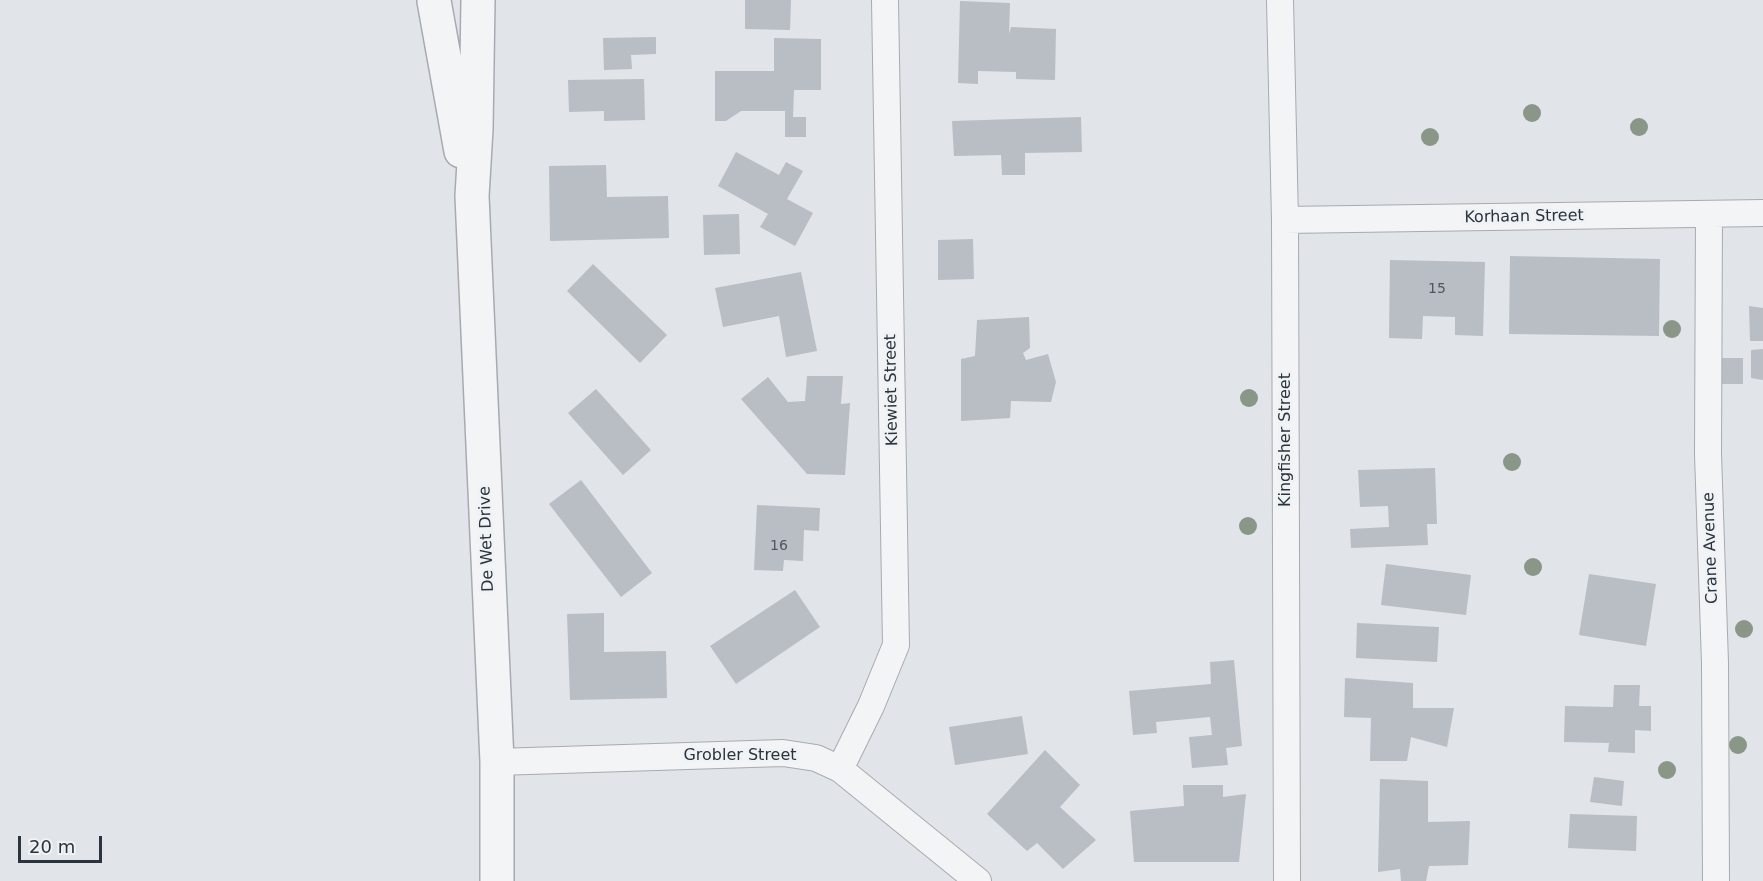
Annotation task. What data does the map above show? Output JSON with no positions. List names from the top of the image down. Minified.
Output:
{"streets":{"street":["Korhaan Street","Kiewiet Street","Kingfisher Street","De Wet Drive","Crane Avenue","Grobler Street"]},"crossings":[["Korhaan Street","Kingfisher Street"],["Korhaan Street","Crane Avenue"],["Kiewiet Street","Grobler Street"],["De Wet Drive","Grobler Street"]],"house_numbers":["15","16"],"scale_bar":"20 m"}
